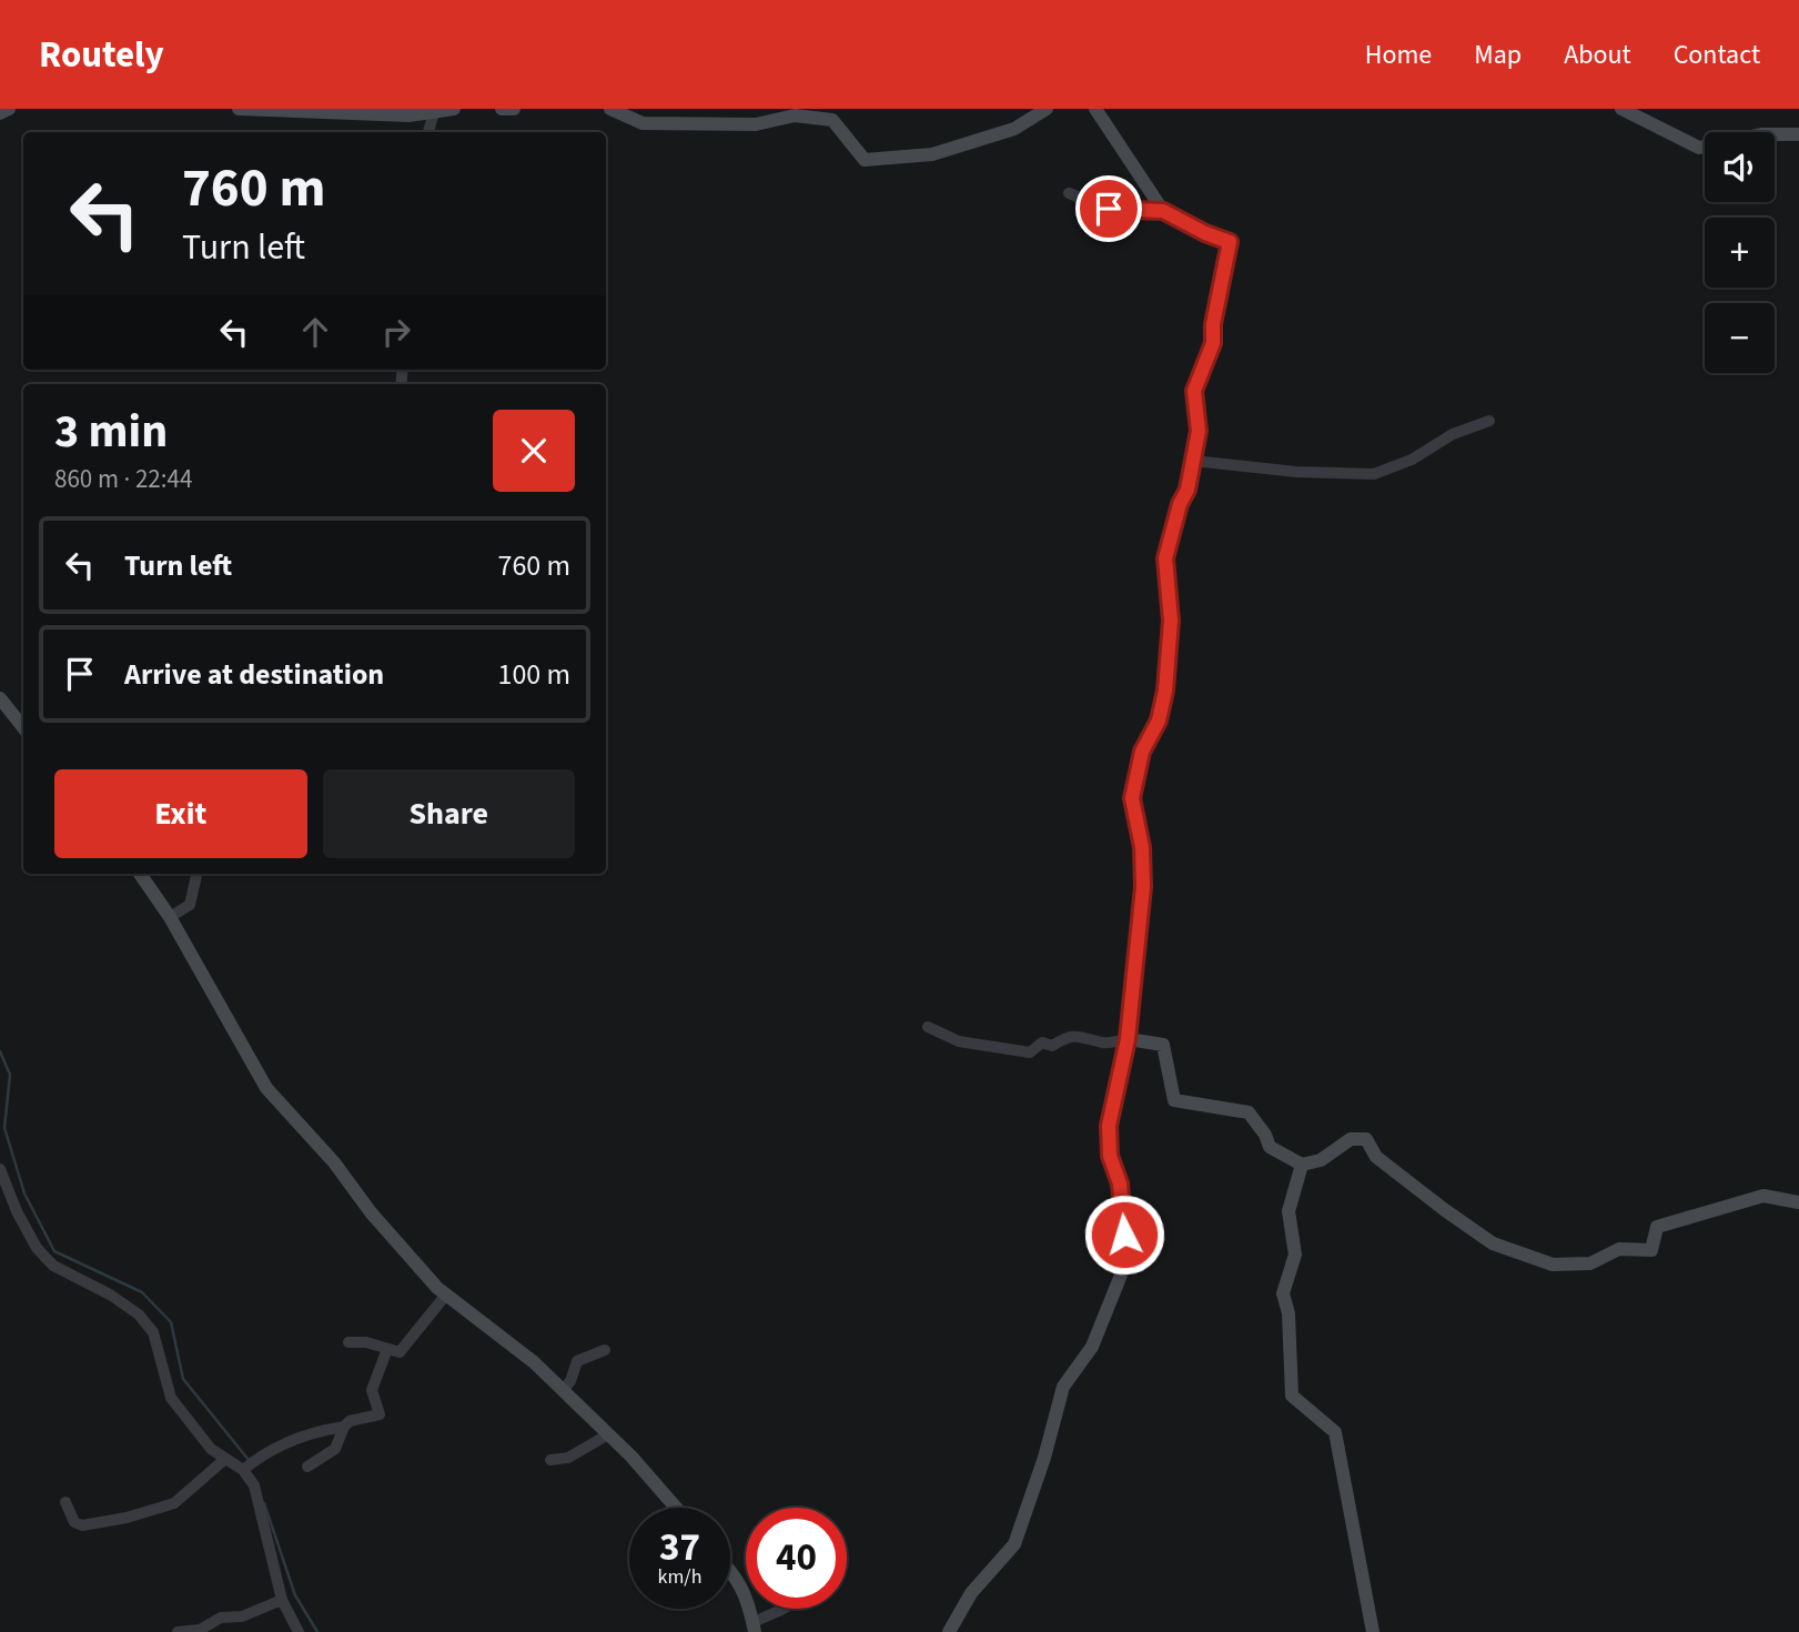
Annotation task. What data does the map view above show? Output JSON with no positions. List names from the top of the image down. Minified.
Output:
{"page":{"header":"Routely","nav":["Home","Map","About","Contact"],"map_buttons":["+","−"],"turn":["760 m","Turn left"],"heading":["3 min","860 m · 22:44"],"list":[{"name":"Turn left","value":"760 m"},{"name":"Arrive at destination","value":"100 m"}],"buttons":["Exit","Share"],"speed":"37 km/h","limit":"40"}}
